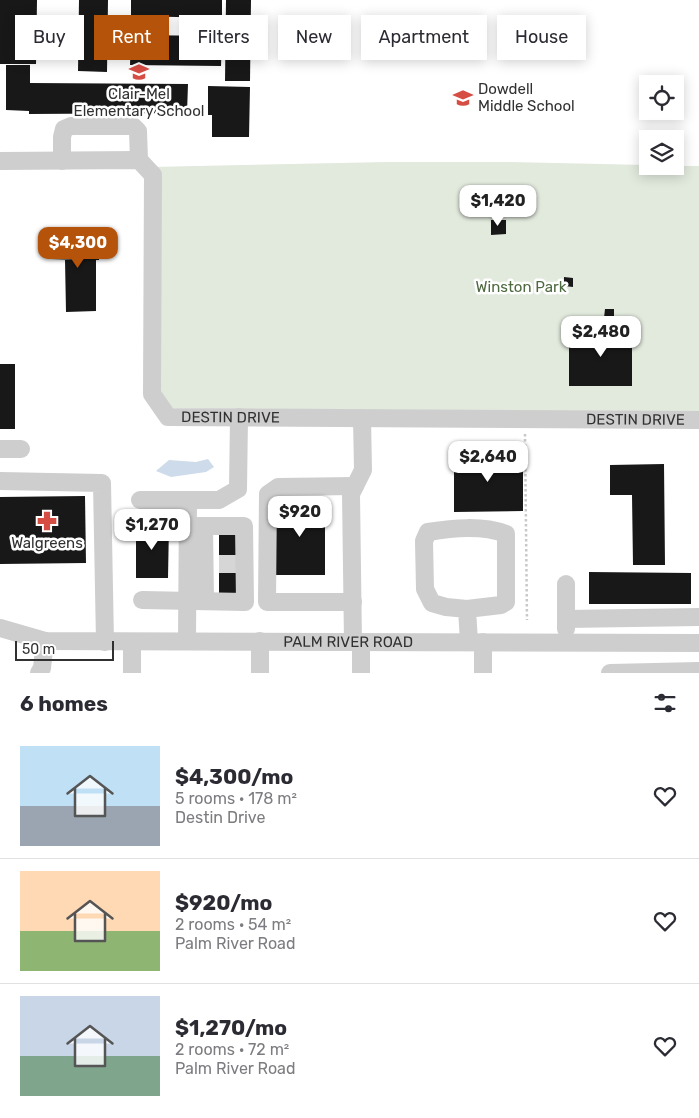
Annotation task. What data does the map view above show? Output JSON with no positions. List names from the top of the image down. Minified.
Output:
{"streets":{"street":["DESTIN DRIVE","PALM RIVER ROAD"]},"parks":["Winston Park"],"places":{"school or university":["Clair-Mel Elementary School","Dowdell Middle School"],"pharmacy":["Walgreens"]},"scale_bar":"50 m","page":{"chip":["Buy","Rent","Filters","New","Apartment","House"],"price":["$1,420","$4,300","$2,480","$2,640","$920","$1,270"],"scale":"50 m","heading":"6 homes","list":[{"name":"$4,300/mo","note":"5 rooms · 178 m² · Destin Drive"},{"name":"$920/mo","note":"2 rooms · 54 m² · Palm River Road"},{"name":"$1,270/mo","note":"2 rooms · 72 m² · Palm River Road"}]}}
